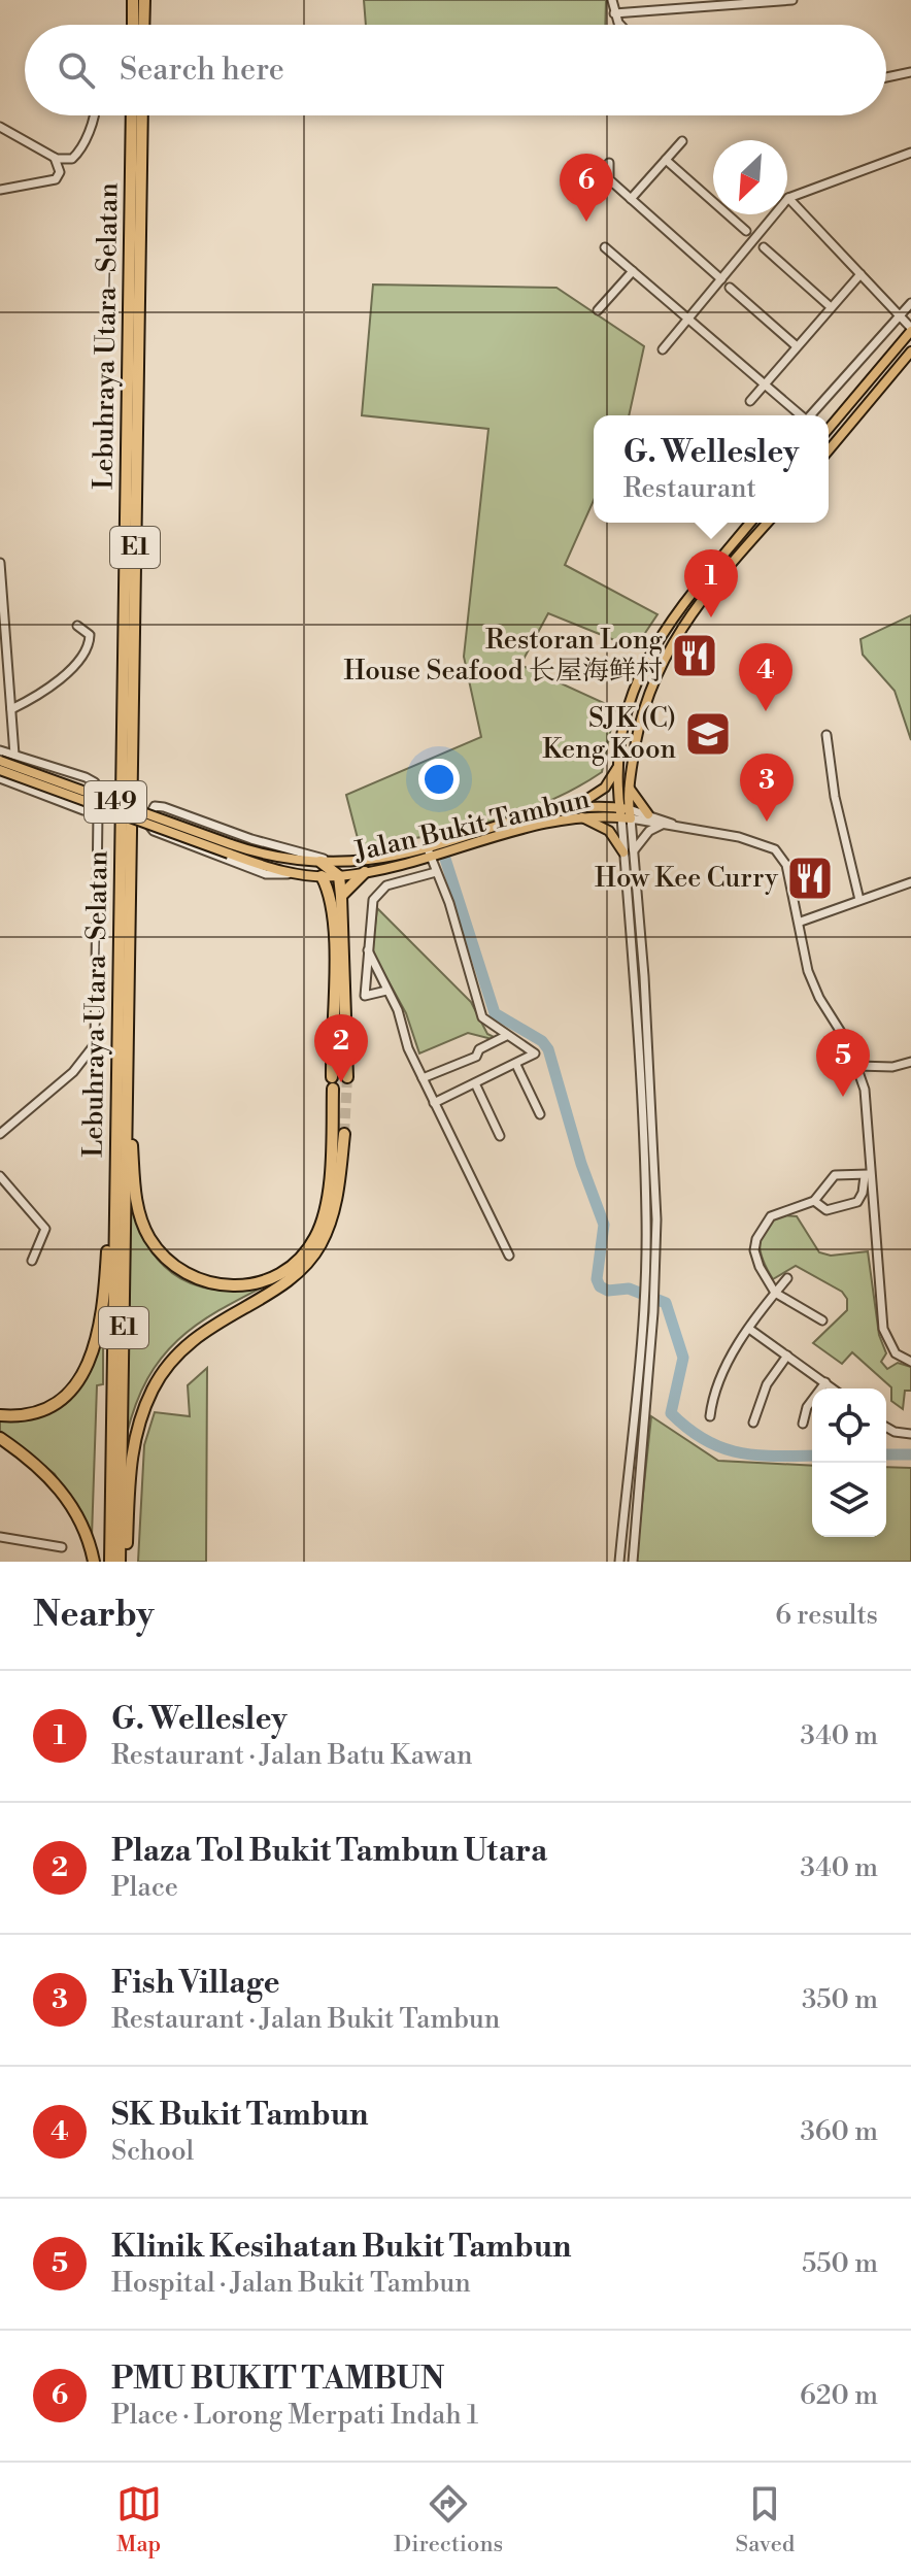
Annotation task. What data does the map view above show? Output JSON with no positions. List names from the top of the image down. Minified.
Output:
{"streets":{"highway":["Lebuhraya Utara–Selatan","E1"],"main road":["149","Jalan Bukit Tambun"]},"places":{"restaurant":["Restoran Long House Seafood 长屋海鲜村","How Kee Curry"],"school or university":["SJK (C) Keng Koon"]},"north":"bottom left","page":{"search":"Search here","pins":["6","1","4","3","2","5"],"popup":["G. Wellesley","Restaurant"],"heading":["Nearby","6 results"],"list":[{"mark":"1","name":"G. Wellesley","note":"Restaurant · Jalan Batu Kawan","value":"340 m"},{"mark":"2","name":"Plaza Tol Bukit Tambun Utara","note":"Place","value":"340 m"},{"mark":"3","name":"Fish Village","note":"Restaurant · Jalan Bukit Tambun","value":"350 m"},{"mark":"4","name":"SK Bukit Tambun","note":"School","value":"360 m"},{"mark":"5","name":"Klinik Kesihatan Bukit Tambun","note":"Hospital · Jalan Bukit Tambun","value":"550 m"},{"mark":"6","name":"PMU BUKIT TAMBUN","note":"Place · Lorong Merpati Indah 1","value":"620 m"}],"nav":["Map","Directions","Saved"]}}
